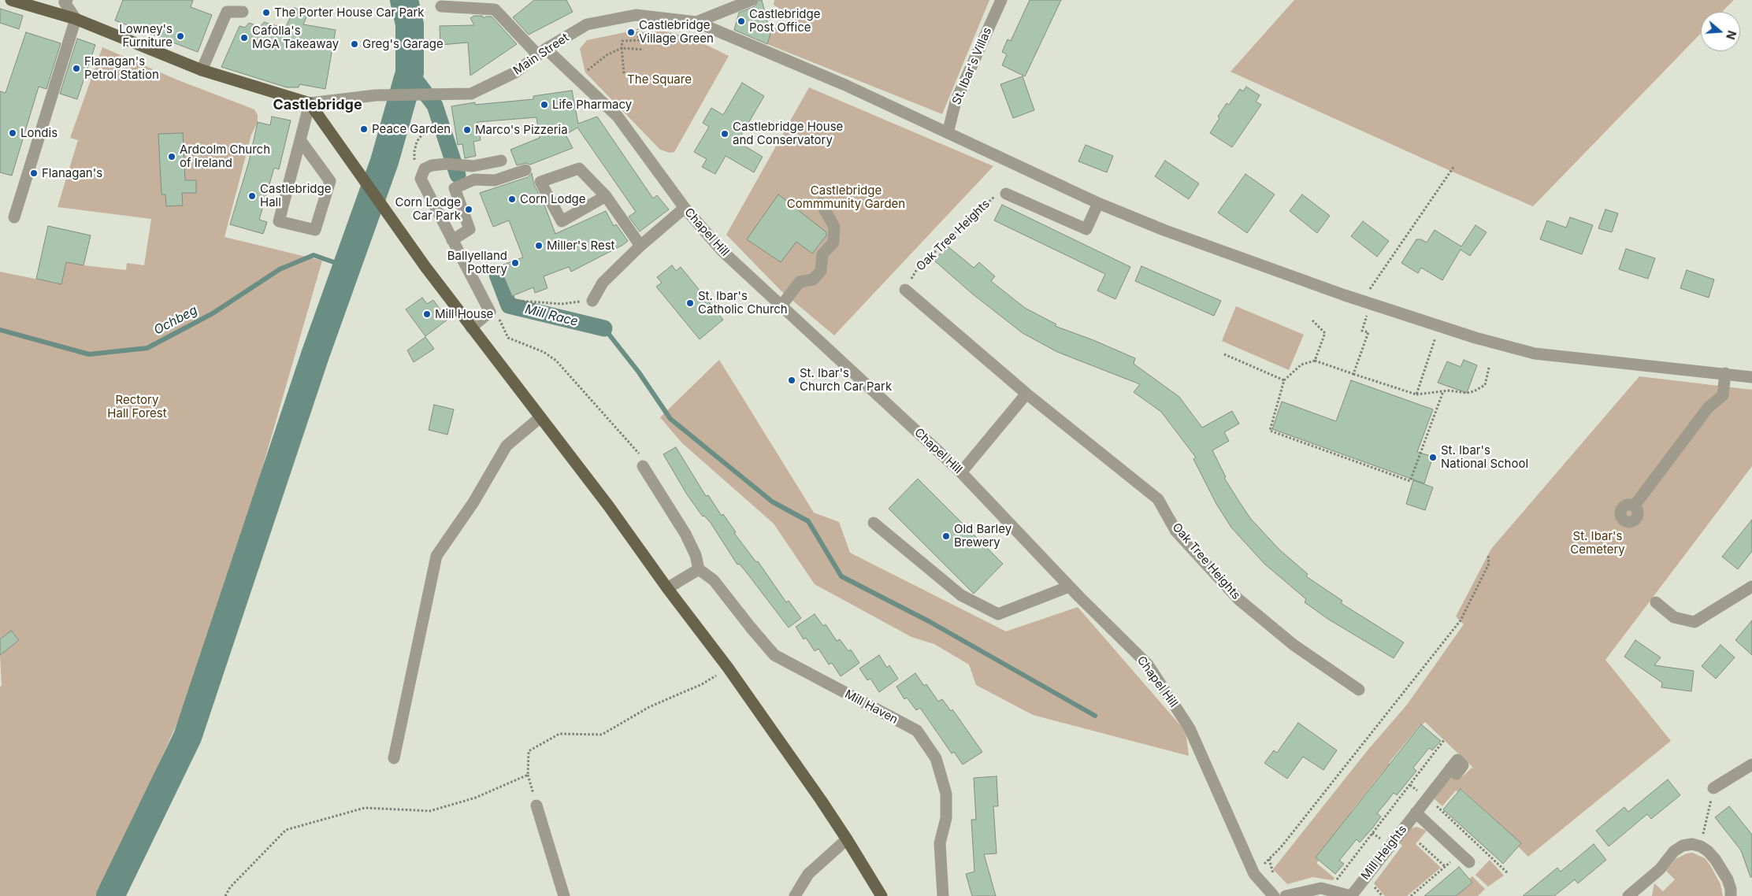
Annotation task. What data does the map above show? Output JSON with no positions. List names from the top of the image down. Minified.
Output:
{"streets":{"street":["Main Street","St. Ibar's Villas","Chapel Hill","Oak Tree Heights","Mill Haven","Mill Heights"]},"crossings":[["Main Street","Chapel Hill"]],"districts":["Castlebridge"],"water":["Mill Race","Ochbeg"],"parks":["The Square","Castlebridge Commmunity Garden","Rectory Hall Forest","St. Ibar's Cemetery"],"places":["The Porter House Car Park","Castlebridge Post Office","Castlebridge Village Green","Lowney's Furniture","Cafolla's MGA Takeaway","Greg's Garage","Flanagan's Petrol Station","Life Pharmacy","Peace Garden","Marco's Pizzeria","Londis","Castlebridge House and Conservatory","Ardcolm Church of Ireland","Flanagan's","Castlebridge Hall","Corn Lodge","Corn Lodge Car Park","Miller's Rest","Ballyelland Pottery","St. Ibar's Catholic Church","Mill House","St. Ibar's Church Car Park","St. Ibar's National School","Old Barley Brewery"],"north":"right"}
